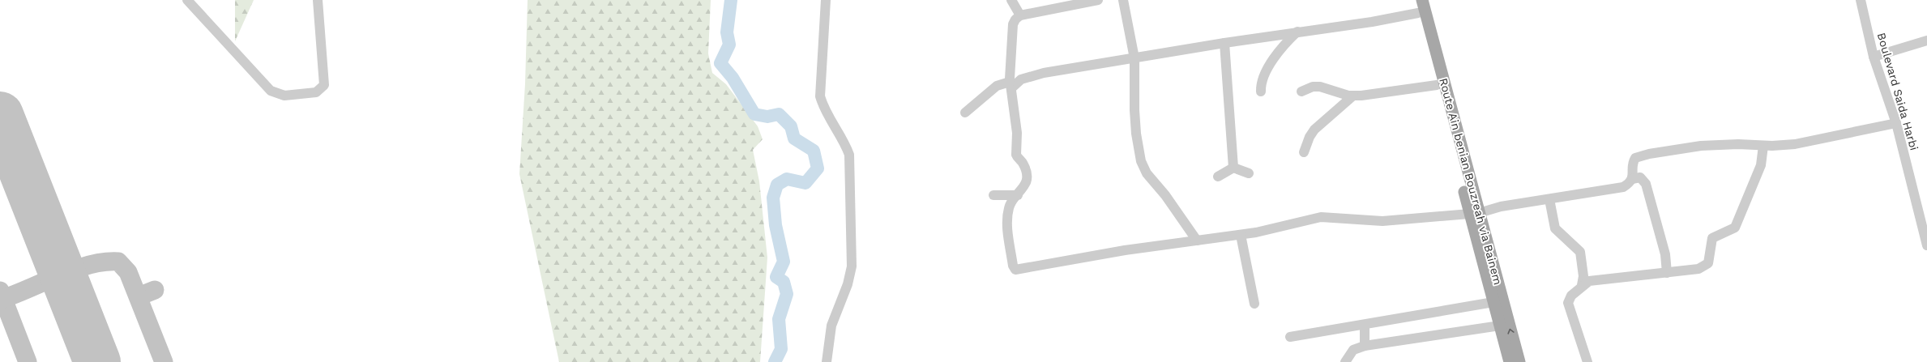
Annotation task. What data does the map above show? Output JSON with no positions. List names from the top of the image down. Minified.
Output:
{"streets":{"main road":["Route Ain benian Bouzreah via Bainem"],"street":["Boulevard Saida Harbi"]}}
